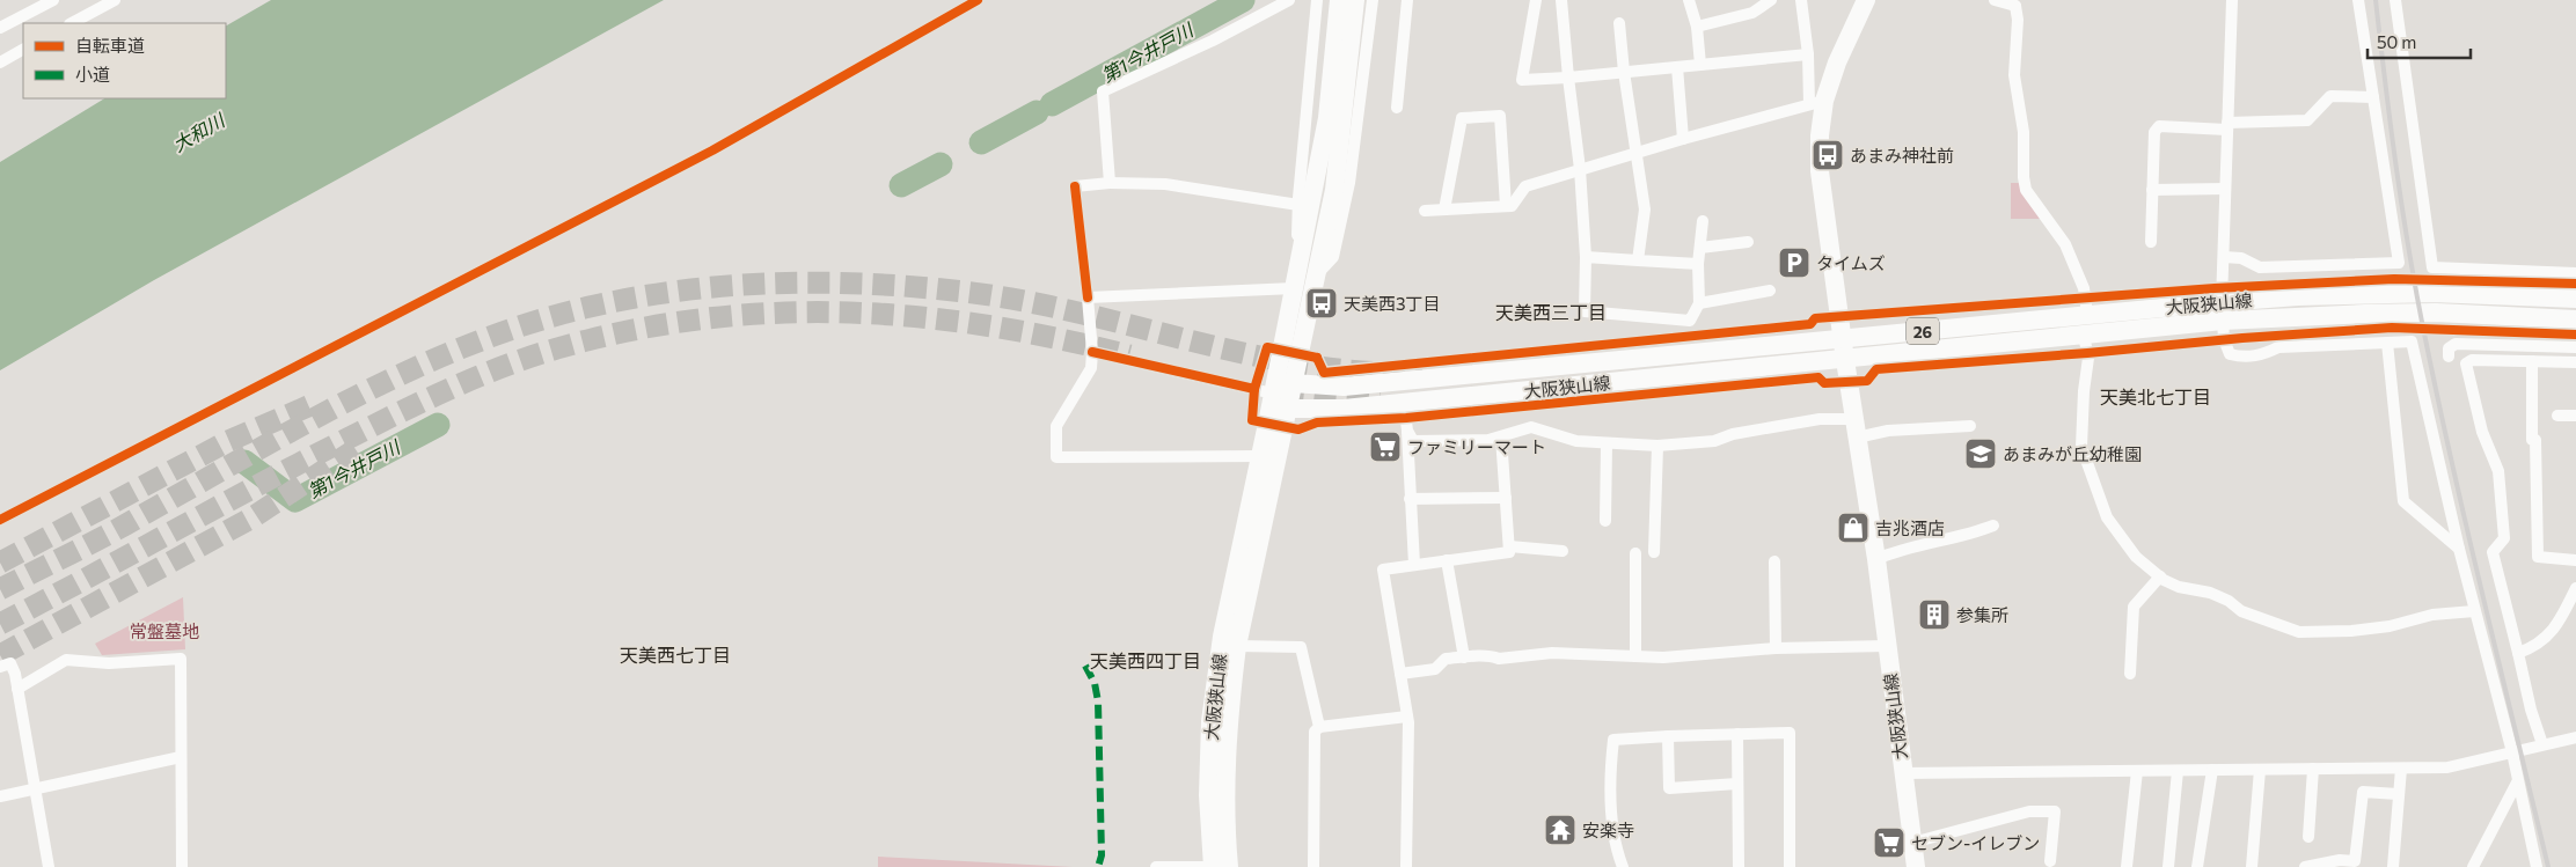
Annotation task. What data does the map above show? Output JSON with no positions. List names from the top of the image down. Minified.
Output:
{"streets":{"main road":["大阪狭山線","26"]},"districts":["天美西三丁目","天美北七丁目","天美西七丁目","天美西四丁目"],"water":["第1今井戸川","大和川"],"parks":["常盤墓地"],"places":{"bus stop":["あまみ神社前","天美西3丁目"],"parking":["タイムズ"],"supermarket":["ファミリーマート","セブン-イレブン"],"school or university":["あまみが丘幼稚園"],"shop":["吉兆酒店"],"building":["参集所"],"temple":["安楽寺"]},"legend":["自転車道","小道"],"scale_bar":"50 m"}
